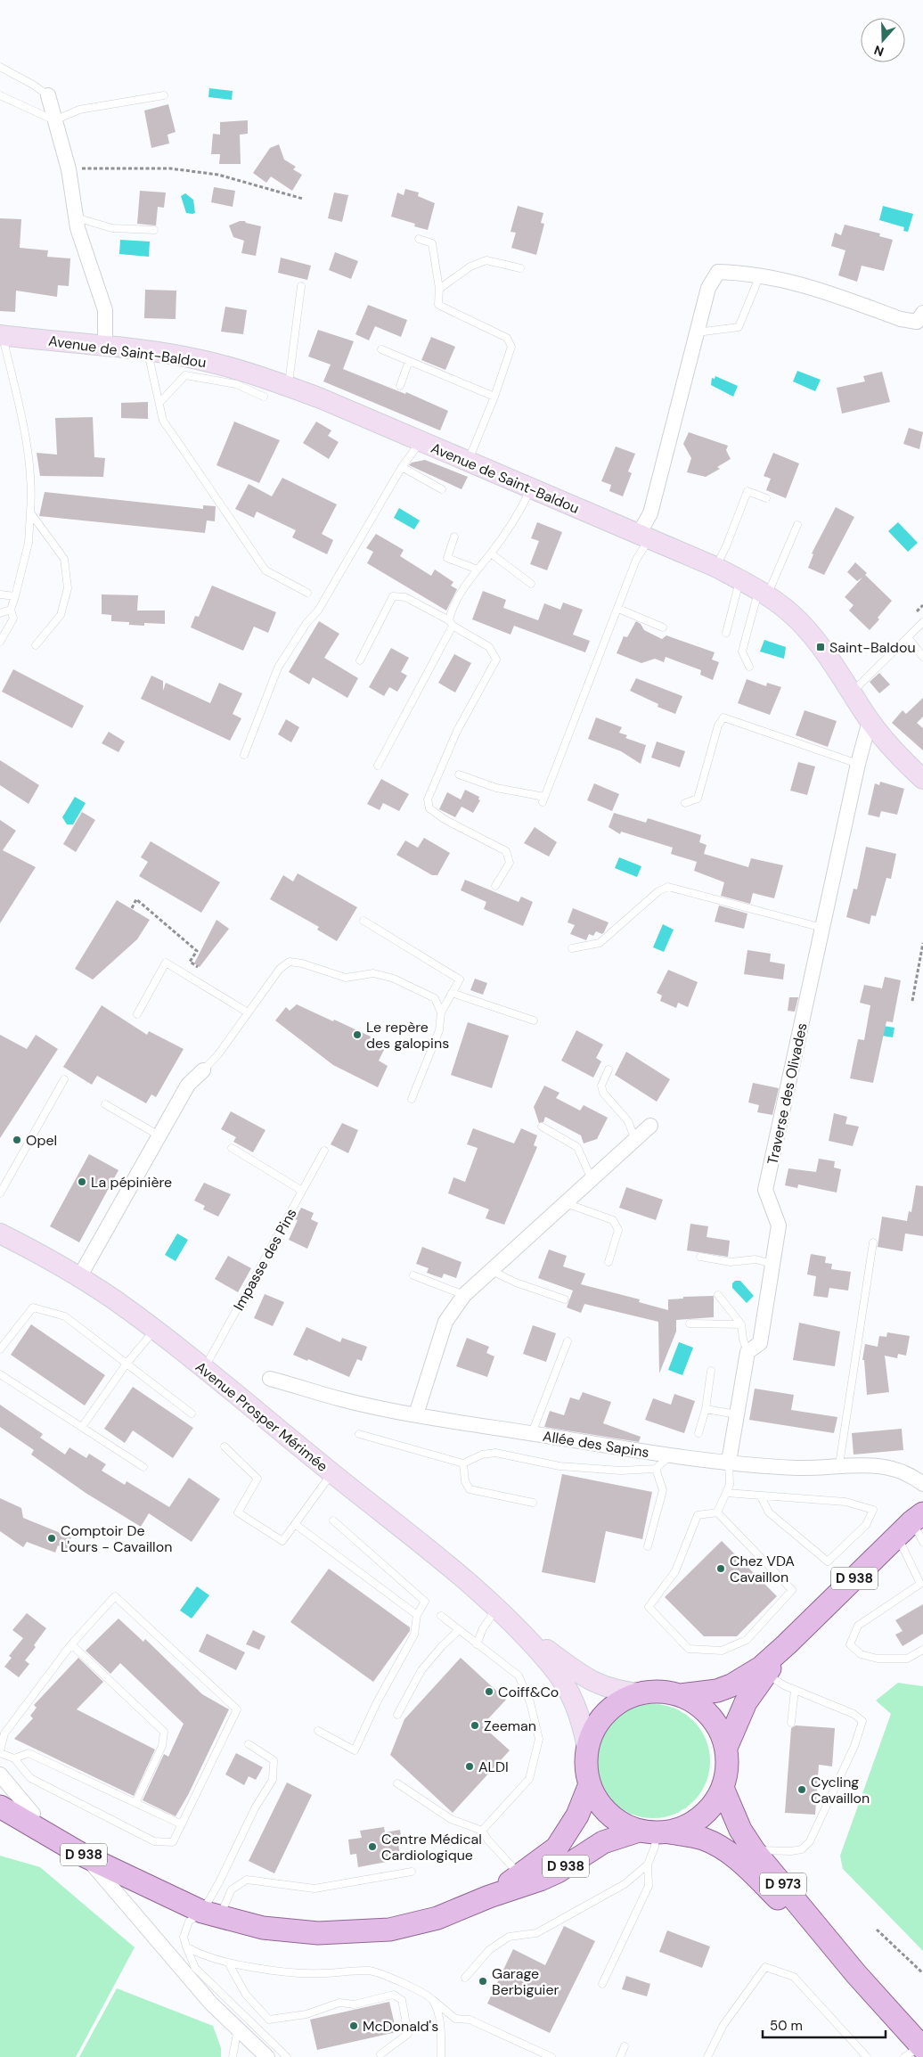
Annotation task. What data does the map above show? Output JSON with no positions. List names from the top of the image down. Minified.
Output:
{"streets":{"main road":["D 938","D 973"],"street":["Avenue de Saint-Baldou","Traverse des Olivades","Avenue Prosper Mérimée","Allée des Sapins"],"lane":["Impasse des Pins"]},"crossings":[["Avenue de Saint-Baldou","Traverse des Olivades"],["Impasse des Pins","Avenue Prosper Mérimée"],["Avenue Prosper Mérimée","D 938"],["Avenue Prosper Mérimée","D 973"],["D 938","D 973"]],"places":{"transit":["Saint-Baldou"],"other":["Le repère des galopins","Opel","La pépinière","Comptoir De L'ours - Cavaillon","Chez VDA Cavaillon","Coiff&Co","Zeeman","ALDI","Cycling Cavaillon","Centre Médical Cardiologique","Garage Berbiguier","McDonald's"]},"scale_bar":"50 m","north":"bottom"}
